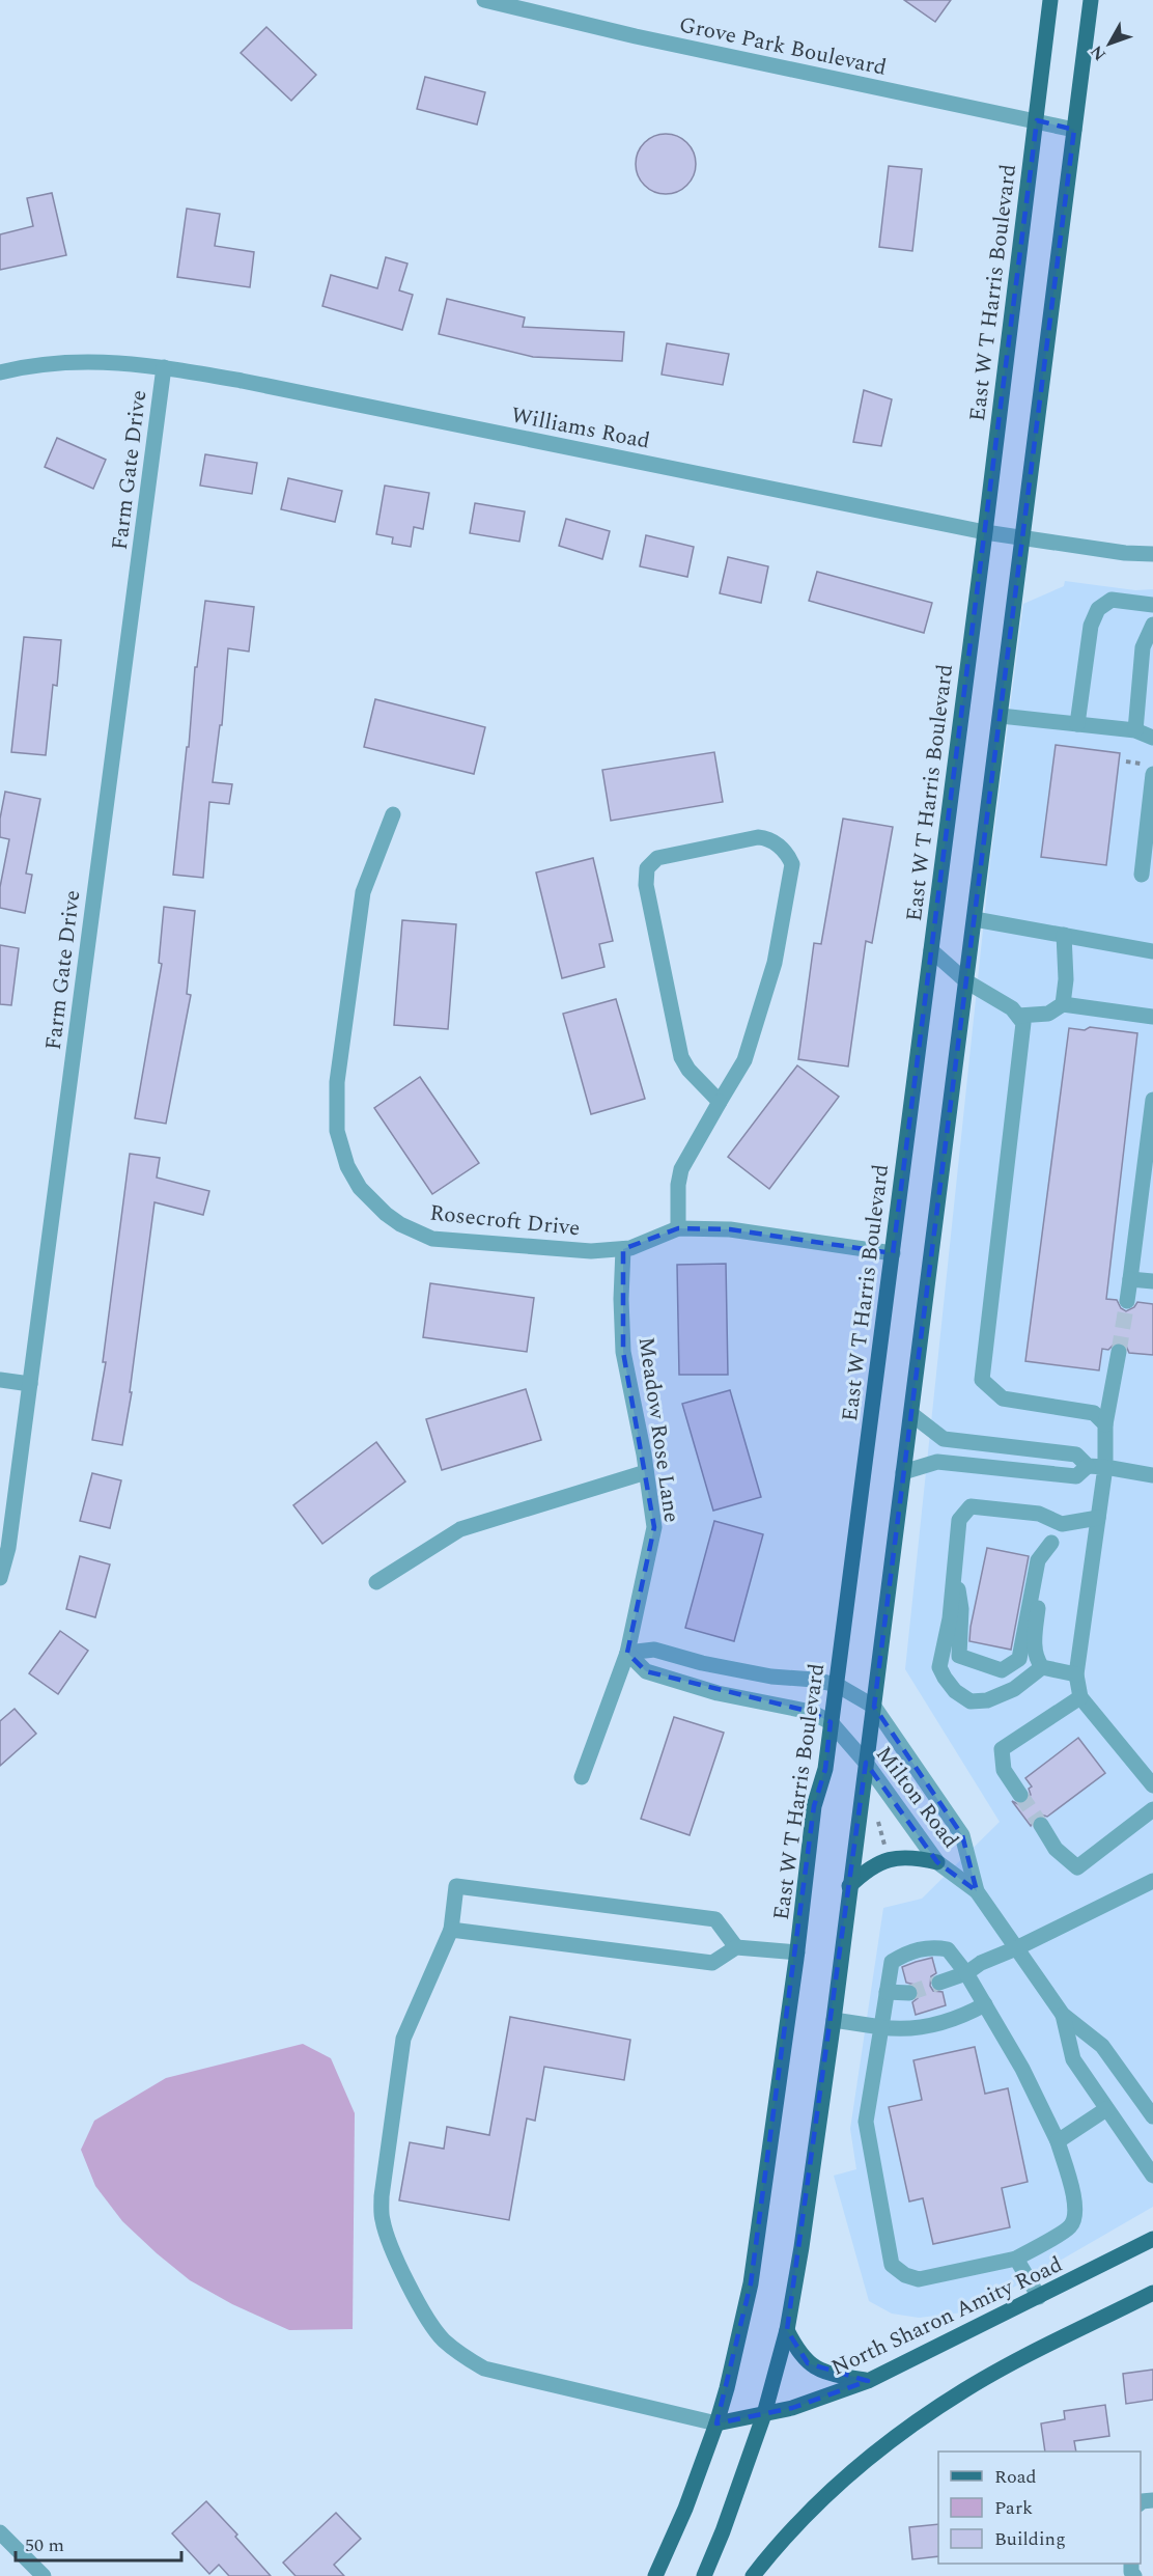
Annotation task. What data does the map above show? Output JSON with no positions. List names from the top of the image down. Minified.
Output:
{"streets":{"main road":["East W T Harris Boulevard","North Sharon Amity Road"],"street":["Grove Park Boulevard","Williams Road","Farm Gate Drive","Rosecroft Drive","Meadow Rose Lane","Milton Road"]},"crossings":[["Grove Park Boulevard","East W T Harris Boulevard"],["East W T Harris Boulevard","Williams Road"],["East W T Harris Boulevard","Rosecroft Drive"],["East W T Harris Boulevard","Milton Road"],["East W T Harris Boulevard","North Sharon Amity Road"],["Williams Road","Farm Gate Drive"],["Rosecroft Drive","Meadow Rose Lane"]],"legend":["Road","Park","Building"],"scale_bar":"50 m","north":"bottom left"}
